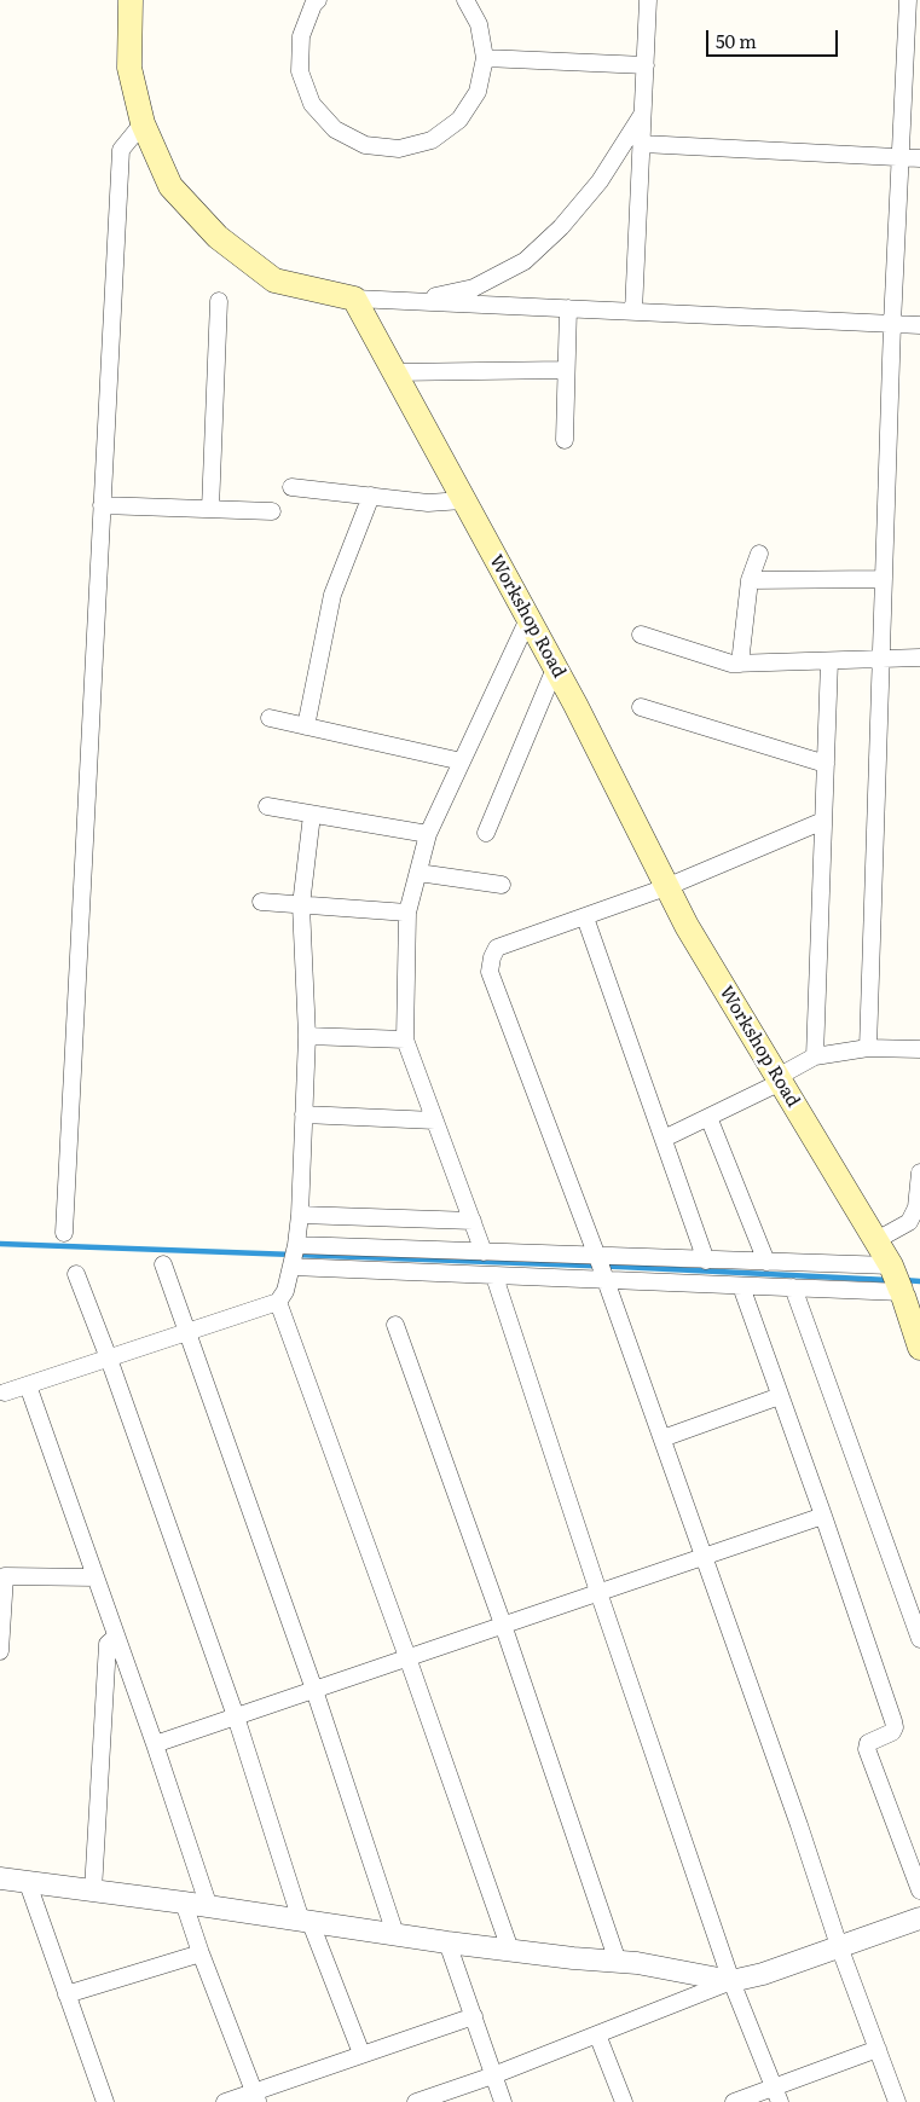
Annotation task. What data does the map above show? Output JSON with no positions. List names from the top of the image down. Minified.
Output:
{"streets":{"main road":["Workshop Road"]},"scale_bar":"50 m"}
